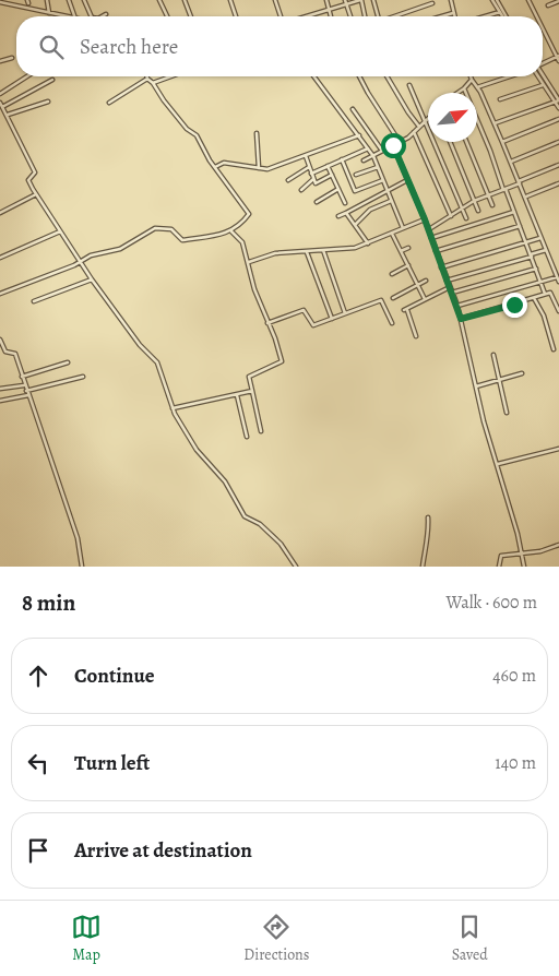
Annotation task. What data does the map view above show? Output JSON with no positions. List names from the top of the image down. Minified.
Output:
{"north":"top right","page":{"search":"Search here","heading":["8 min","Walk · 600 m"],"list":[["Continue","460 m"],["Turn left","140 m"],"Arrive at destination"],"nav":["Map","Directions","Saved"]}}
